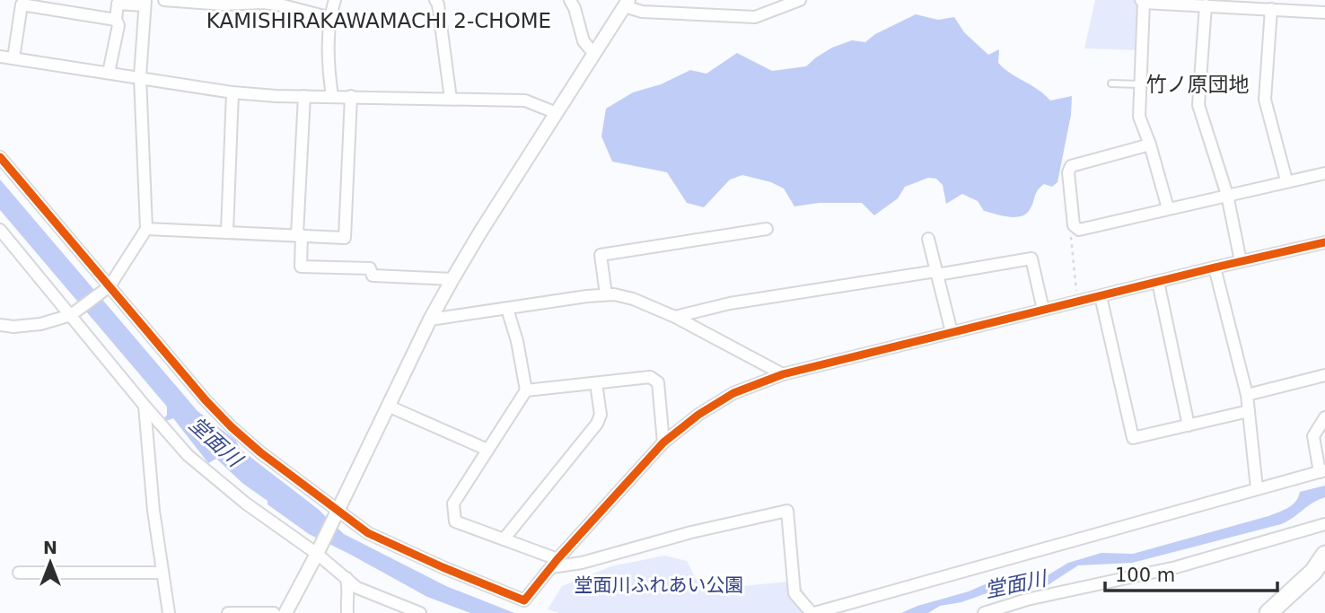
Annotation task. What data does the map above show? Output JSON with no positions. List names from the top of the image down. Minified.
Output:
{"districts":["KAMISHIRAKAWAMACHI 2-CHOME","竹ノ原団地"],"water":["堂面川"],"parks":["堂面川ふれあい公園"],"scale_bar":"100 m","north":"top"}
